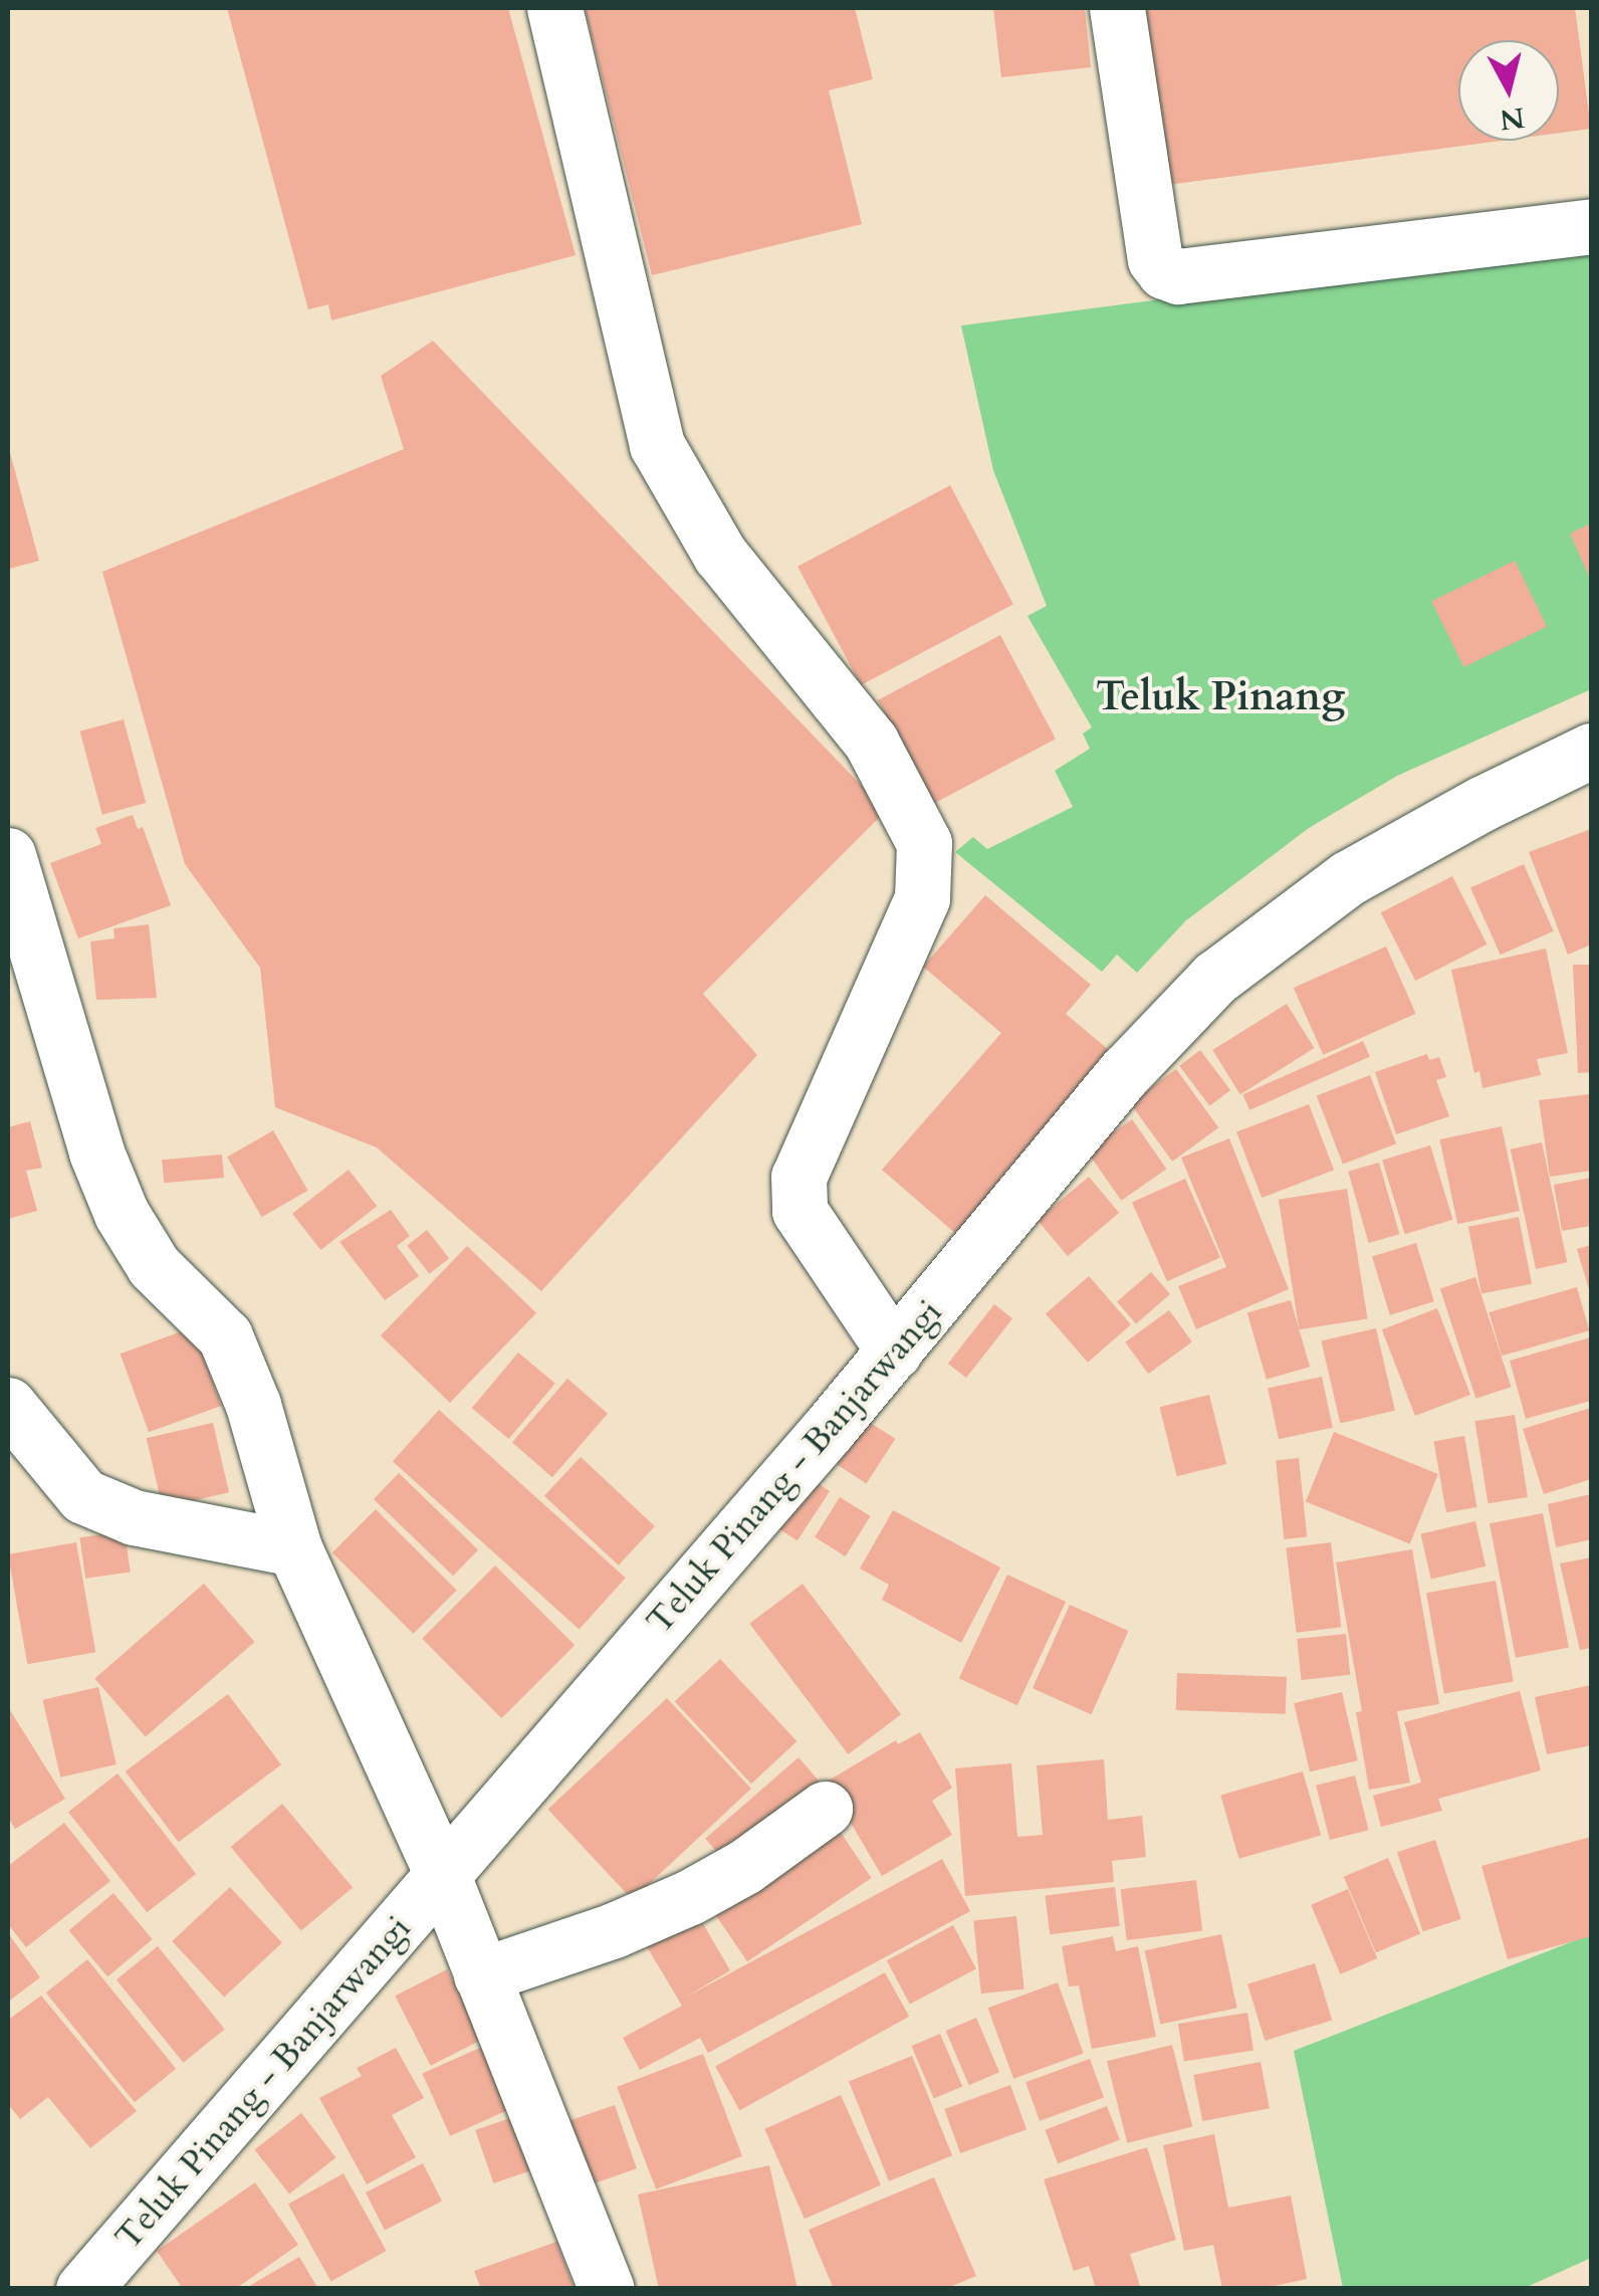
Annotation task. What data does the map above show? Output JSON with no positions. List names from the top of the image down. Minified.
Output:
{"streets":{"main road":["Teluk Pinang - Banjarwangi"]},"districts":["Teluk Pinang"],"north":"bottom"}
